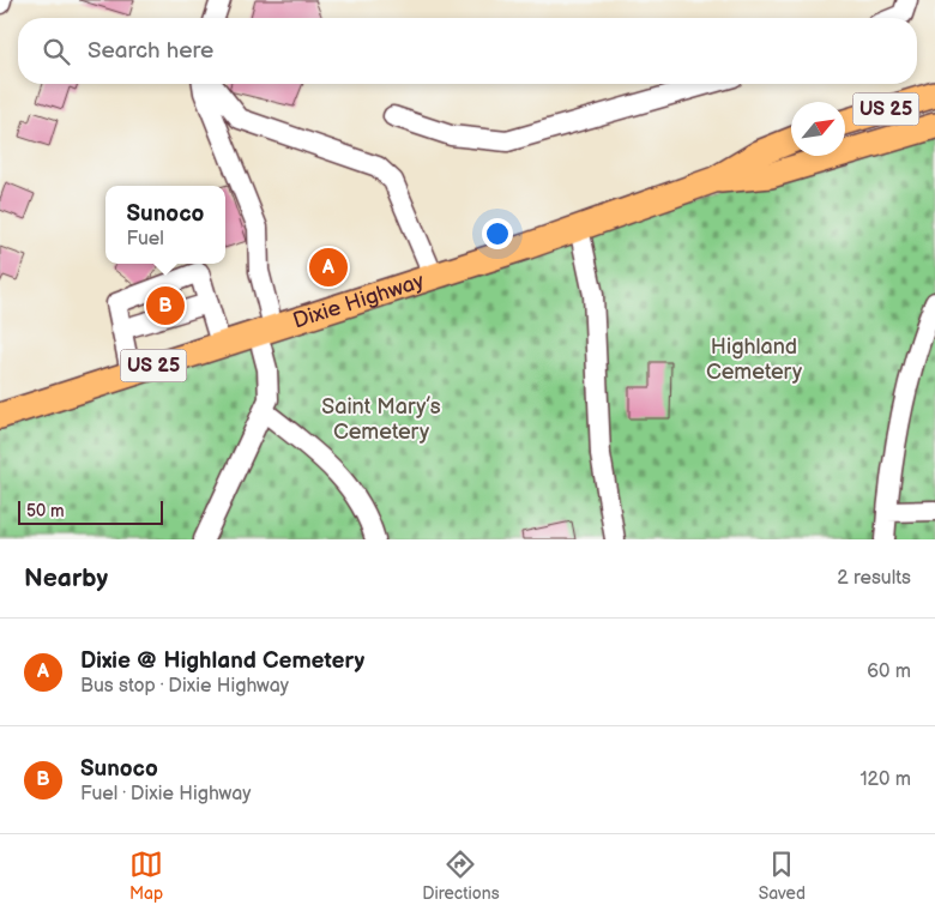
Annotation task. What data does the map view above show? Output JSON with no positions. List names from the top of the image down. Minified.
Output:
{"streets":{"main road":["US 25","Dixie Highway"]},"parks":["Highland Cemetery","Saint Mary’s Cemetery"],"scale_bar":"50 m","north":"top right","page":{"search":"Search here","popup":["Sunoco","Fuel"],"pins":["A","B"],"scale":"50 m","heading":["Nearby","2 results"],"list":[{"mark":"A","name":"Dixie @ Highland Cemetery","note":"Bus stop · Dixie Highway","value":"60 m"},{"mark":"B","name":"Sunoco","note":"Fuel · Dixie Highway","value":"120 m"}],"nav":["Map","Directions","Saved"]}}
